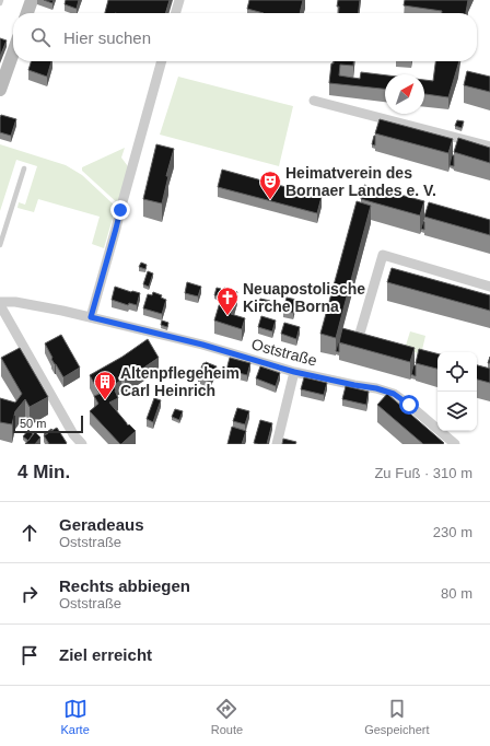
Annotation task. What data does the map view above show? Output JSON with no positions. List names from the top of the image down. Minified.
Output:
{"streets":{"street":["Oststraße"]},"places":{"theatre":["Heimatverein des Bornaer Landes e. V."],"church":["Neuapostolische Kirche Borna"],"building":["Altenpflegeheim Carl Heinrich"]},"scale_bar":"50 m","north":"top right","page":{"search":"Hier suchen","scale":"50 m","heading":["4 Min.","Zu Fuß · 310 m"],"list":[["Geradeaus","Oststraße","230 m"],["Rechts abbiegen","Oststraße","80 m"],"Ziel erreicht"],"nav":["Karte","Route","Gespeichert"]}}
